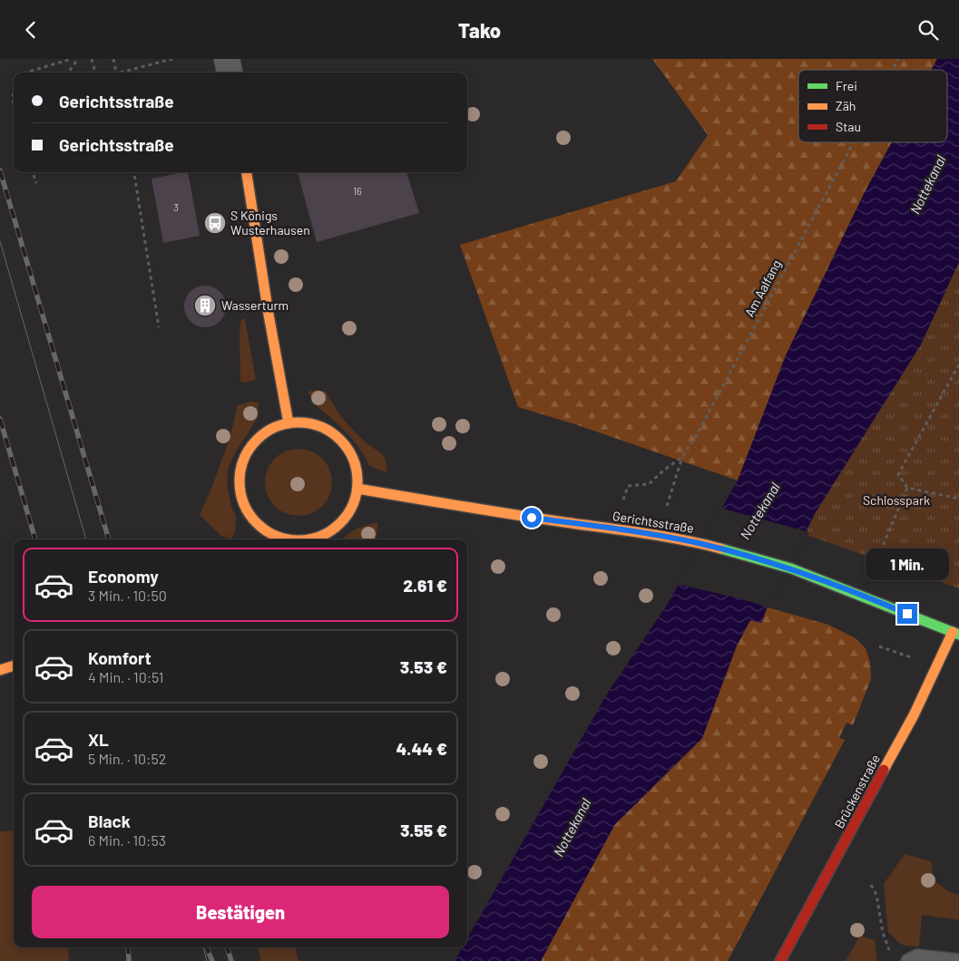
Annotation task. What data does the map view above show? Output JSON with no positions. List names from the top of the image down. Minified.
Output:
{"streets":{"main road":["Gerichtsstraße","Brückenstraße"],"path":["Am Aalfang"]},"crossings":[["Gerichtsstraße","Brückenstraße"]],"water":["Nottekanal"],"parks":["Schlosspark"],"places":{"bus stop":["S Königs Wusterhausen"],"building":["Wasserturm"]},"house_numbers":["16","3"],"legend":["Frei","Zäh","Stau"],"page":{"header":"Tako","banner":["Gerichtsstraße","Gerichtsstraße"],"list":[{"name":"Economy","note":"3 Min. · 10:50","value":"2.61 €"},{"name":"Komfort","note":"4 Min. · 10:51","value":"3.53 €"},{"name":"XL","note":"5 Min. · 10:52","value":"4.44 €"},{"name":"Black","note":"6 Min. · 10:53","value":"3.55 €"}],"bubble":"1 Min.","buttons":"Bestätigen"}}
